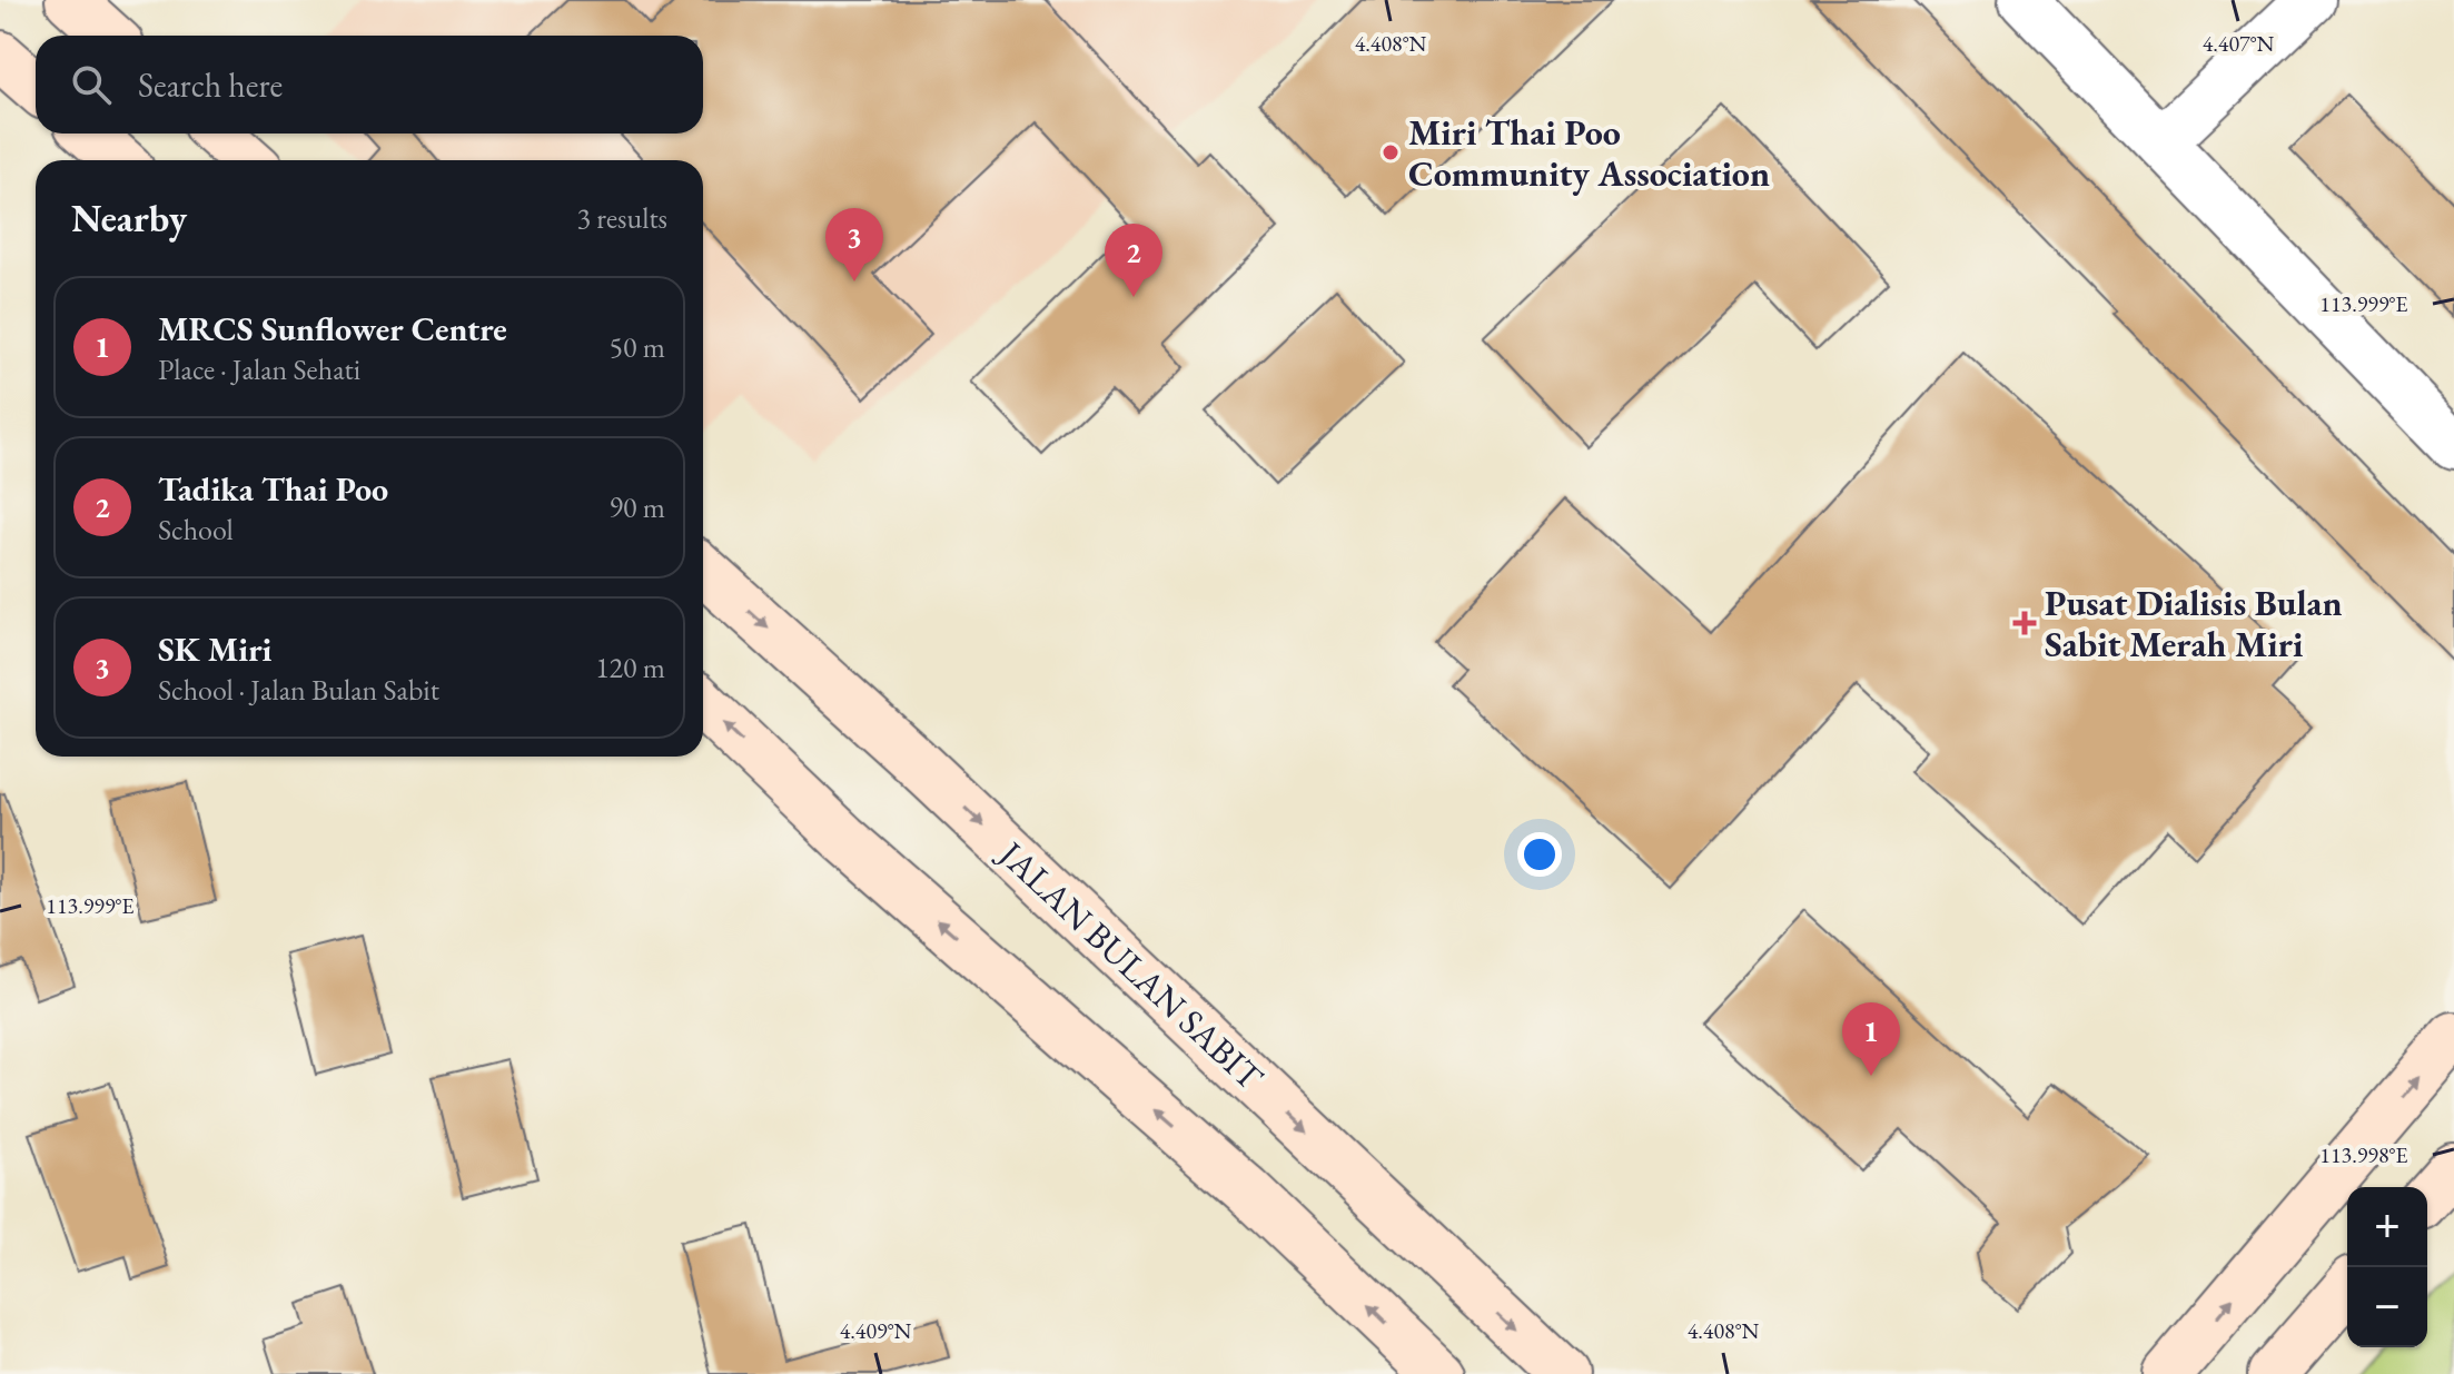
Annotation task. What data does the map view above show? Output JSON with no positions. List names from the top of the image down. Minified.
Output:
{"streets":{"main road":["JALAN BULAN SABIT"]},"places":{"other":["Miri Thai Poo Community Association"],"health":["Pusat Dialisis Bulan Sabit Merah Miri"]},"page":{"search":"Search here","heading":["Nearby","3 results"],"pins":["3","2","1"],"list":[{"mark":"1","name":"MRCS Sunflower Centre","note":"Place · Jalan Sehati","value":"50 m"},{"mark":"2","name":"Tadika Thai Poo","note":"School","value":"90 m"},{"mark":"3","name":"SK Miri","note":"School · Jalan Bulan Sabit","value":"120 m"}],"map_buttons":["+","−"]},"coordinates":["4.408°N","4.407°N","113.999°E","113.998°E","4.409°N"]}
